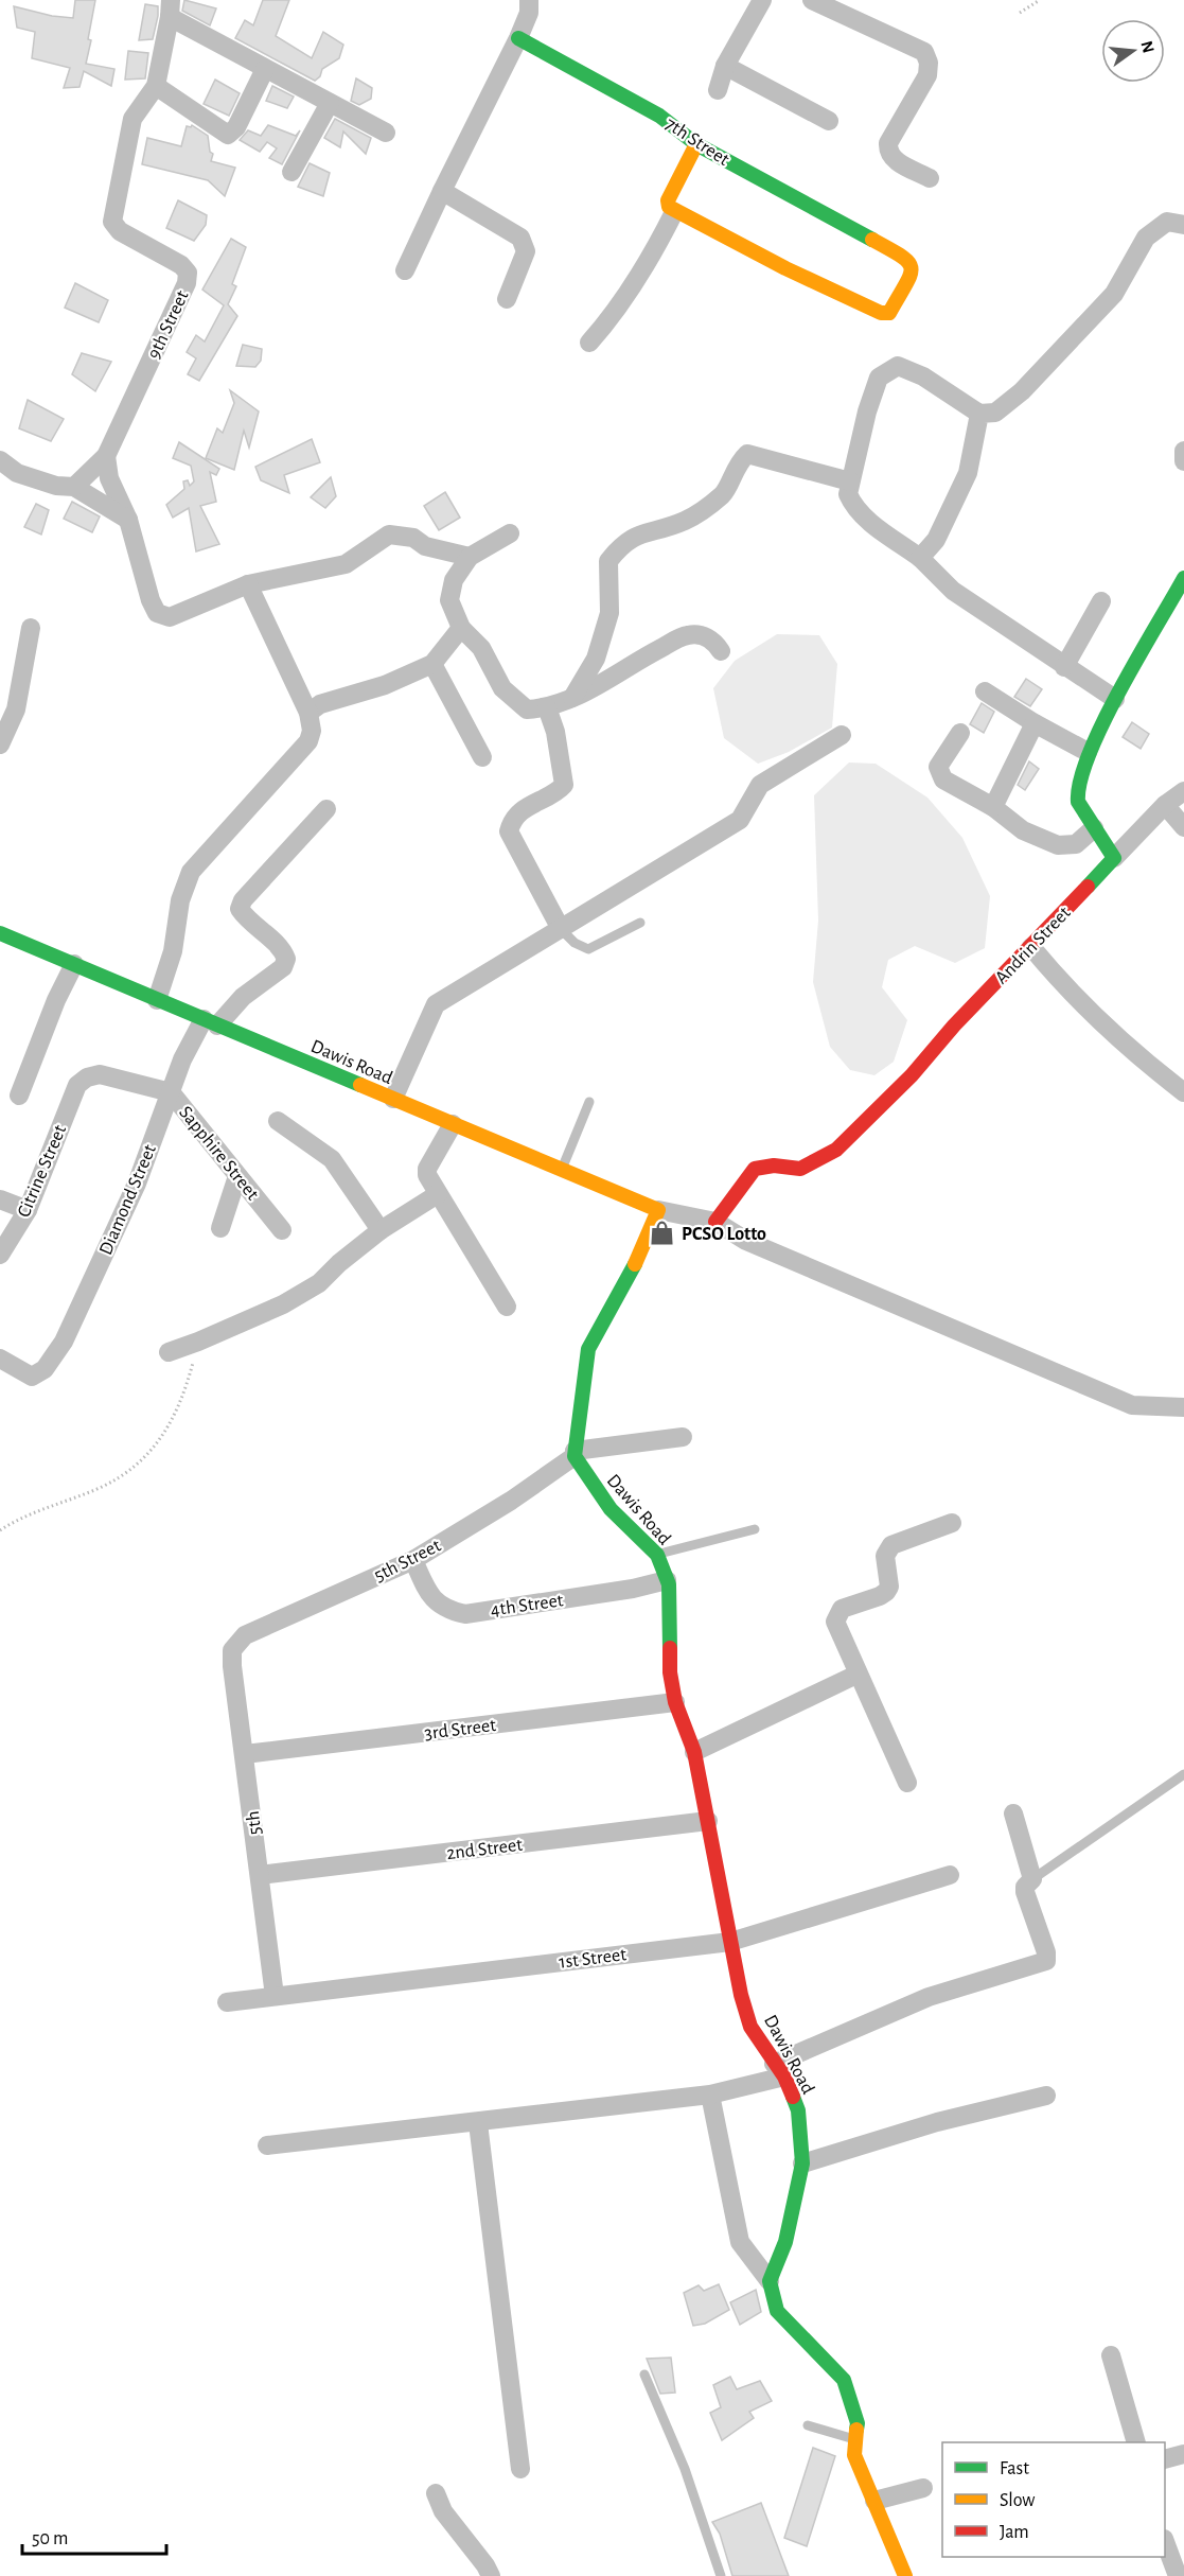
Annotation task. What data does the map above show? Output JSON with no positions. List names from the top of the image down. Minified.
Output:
{"streets":{"street":["7th Street","9th Street","Andrin Street","Dawis Road","Sapphire Street","Citrine Street","Diamond Street","5th Street","4th Street","3rd Street","5th","2nd Street","1st Street"]},"crossings":[["Dawis Road","Diamond Street"],["Dawis Road","5th Street"],["Dawis Road","4th Street"],["Dawis Road","3rd Street"],["Dawis Road","2nd Street"],["Dawis Road","1st Street"],["Sapphire Street","Citrine Street"],["Sapphire Street","Diamond Street"],["5th Street","4th Street"],["5th Street","5th"],["3rd Street","5th"],["5th","2nd Street"],["5th","1st Street"]],"places":{"shop":["PCSO Lotto"]},"legend":["Fast","Slow","Jam"],"scale_bar":"50 m","north":"right"}
